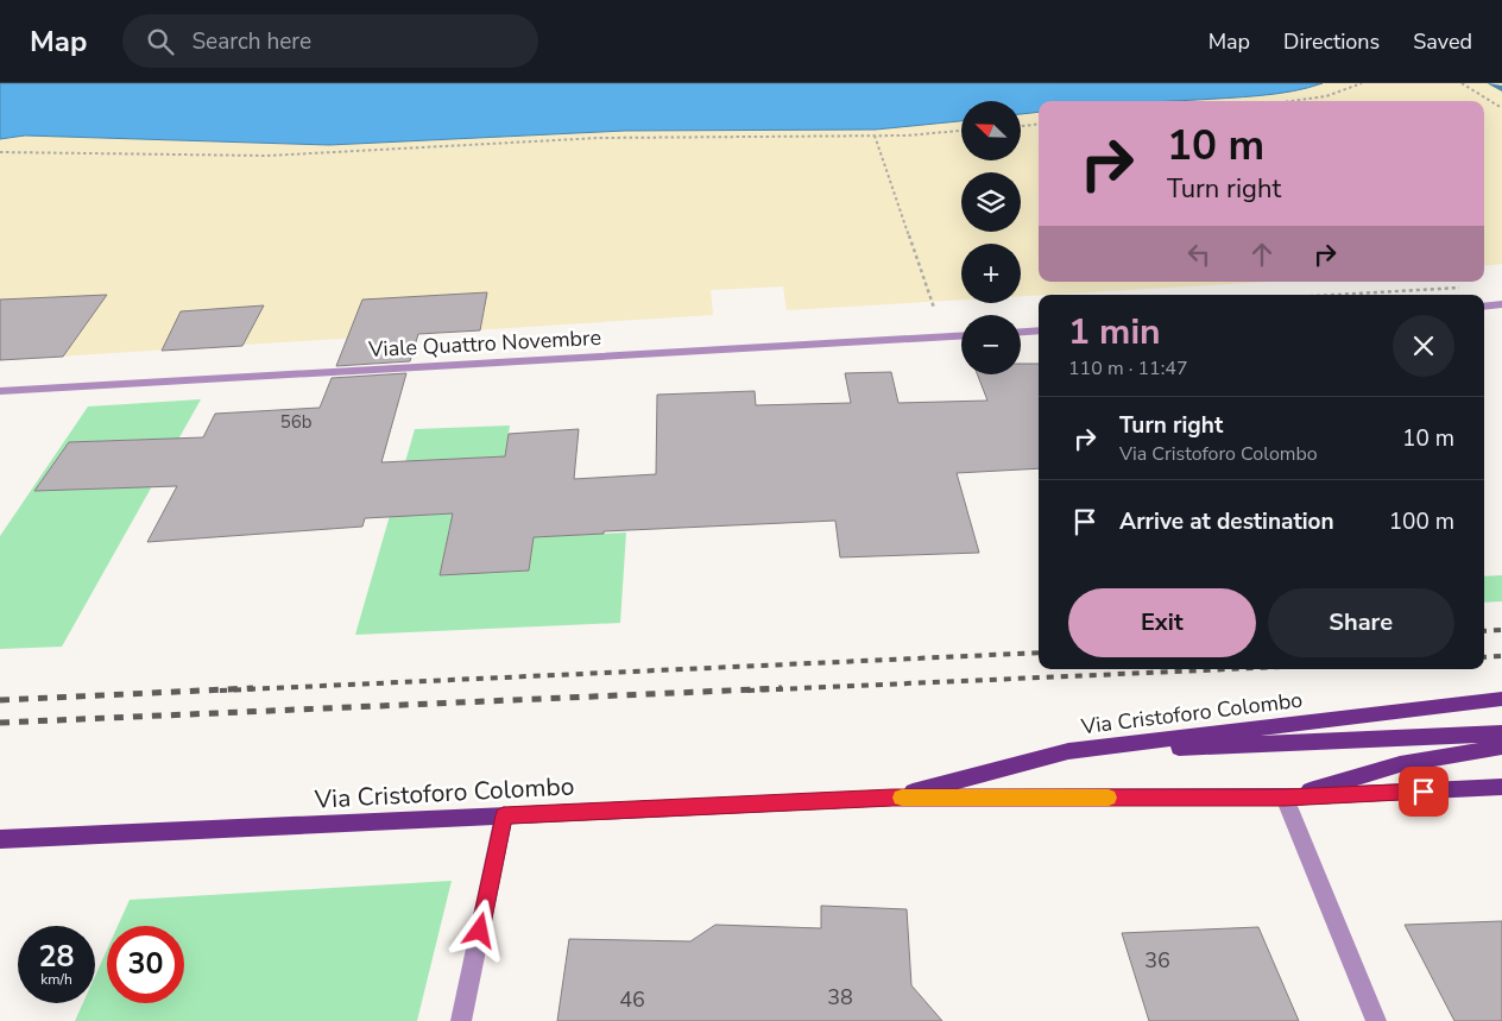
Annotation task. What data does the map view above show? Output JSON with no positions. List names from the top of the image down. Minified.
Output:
{"streets":{"main road":["Via Cristoforo Colombo"],"street":["Viale Quattro Novembre"]},"house_numbers":["56b","36","38","46"],"north":"top left","page":{"header":"Map","search":"Search here","nav":["Map","Directions","Saved"],"map_buttons":["+","−"],"turn":["10 m","Turn right"],"heading":["1 min","110 m · 11:47"],"list":[{"name":"Turn right","note":"Via Cristoforo Colombo","value":"10 m"},{"name":"Arrive at destination","value":"100 m"}],"buttons":["Exit","Share"],"speed":"28 km/h","limit":"30"}}
